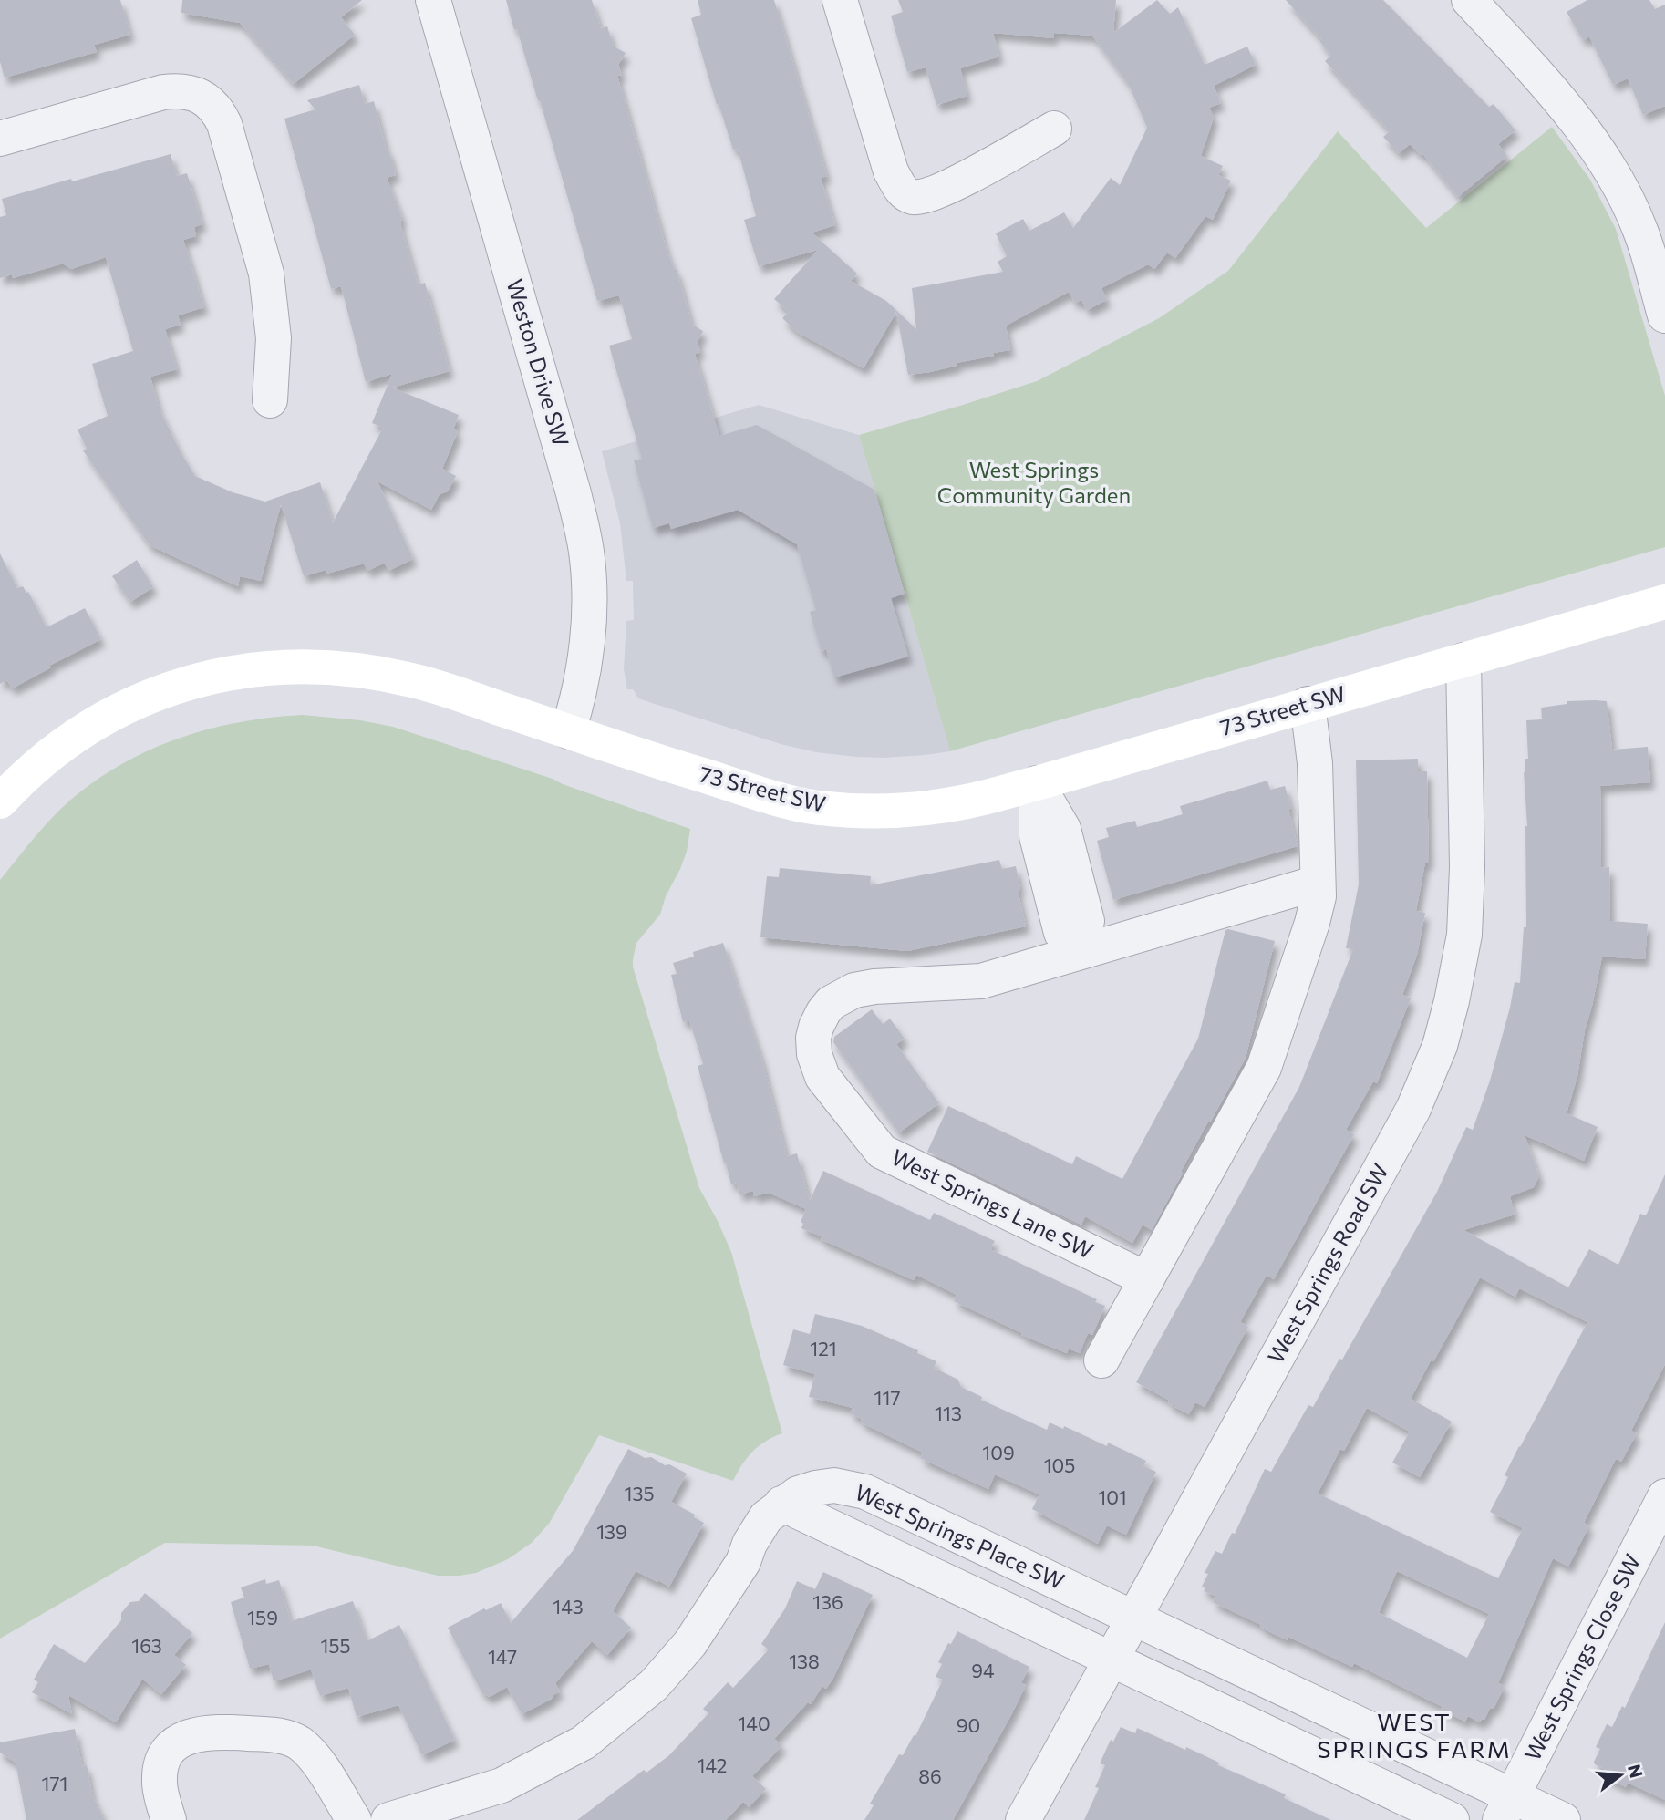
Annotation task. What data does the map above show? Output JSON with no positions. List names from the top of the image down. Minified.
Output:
{"streets":{"street":["Weston Drive SW","73 Street SW","West Springs Lane SW","West Springs Road SW","West Springs Place SW","West Springs Close SW"]},"crossings":[["Weston Drive SW","73 Street SW"],["73 Street SW","West Springs Road SW"],["West Springs Road SW","West Springs Place SW"],["West Springs Place SW","West Springs Close SW"]],"districts":["WEST SPRINGS FARM"],"parks":["West Springs Community Garden"],"house_numbers":["121","117","113","109","105","135","101","139","136","143","159","163","155","147","138","94","140","90","142","86","171"],"north":"right"}
